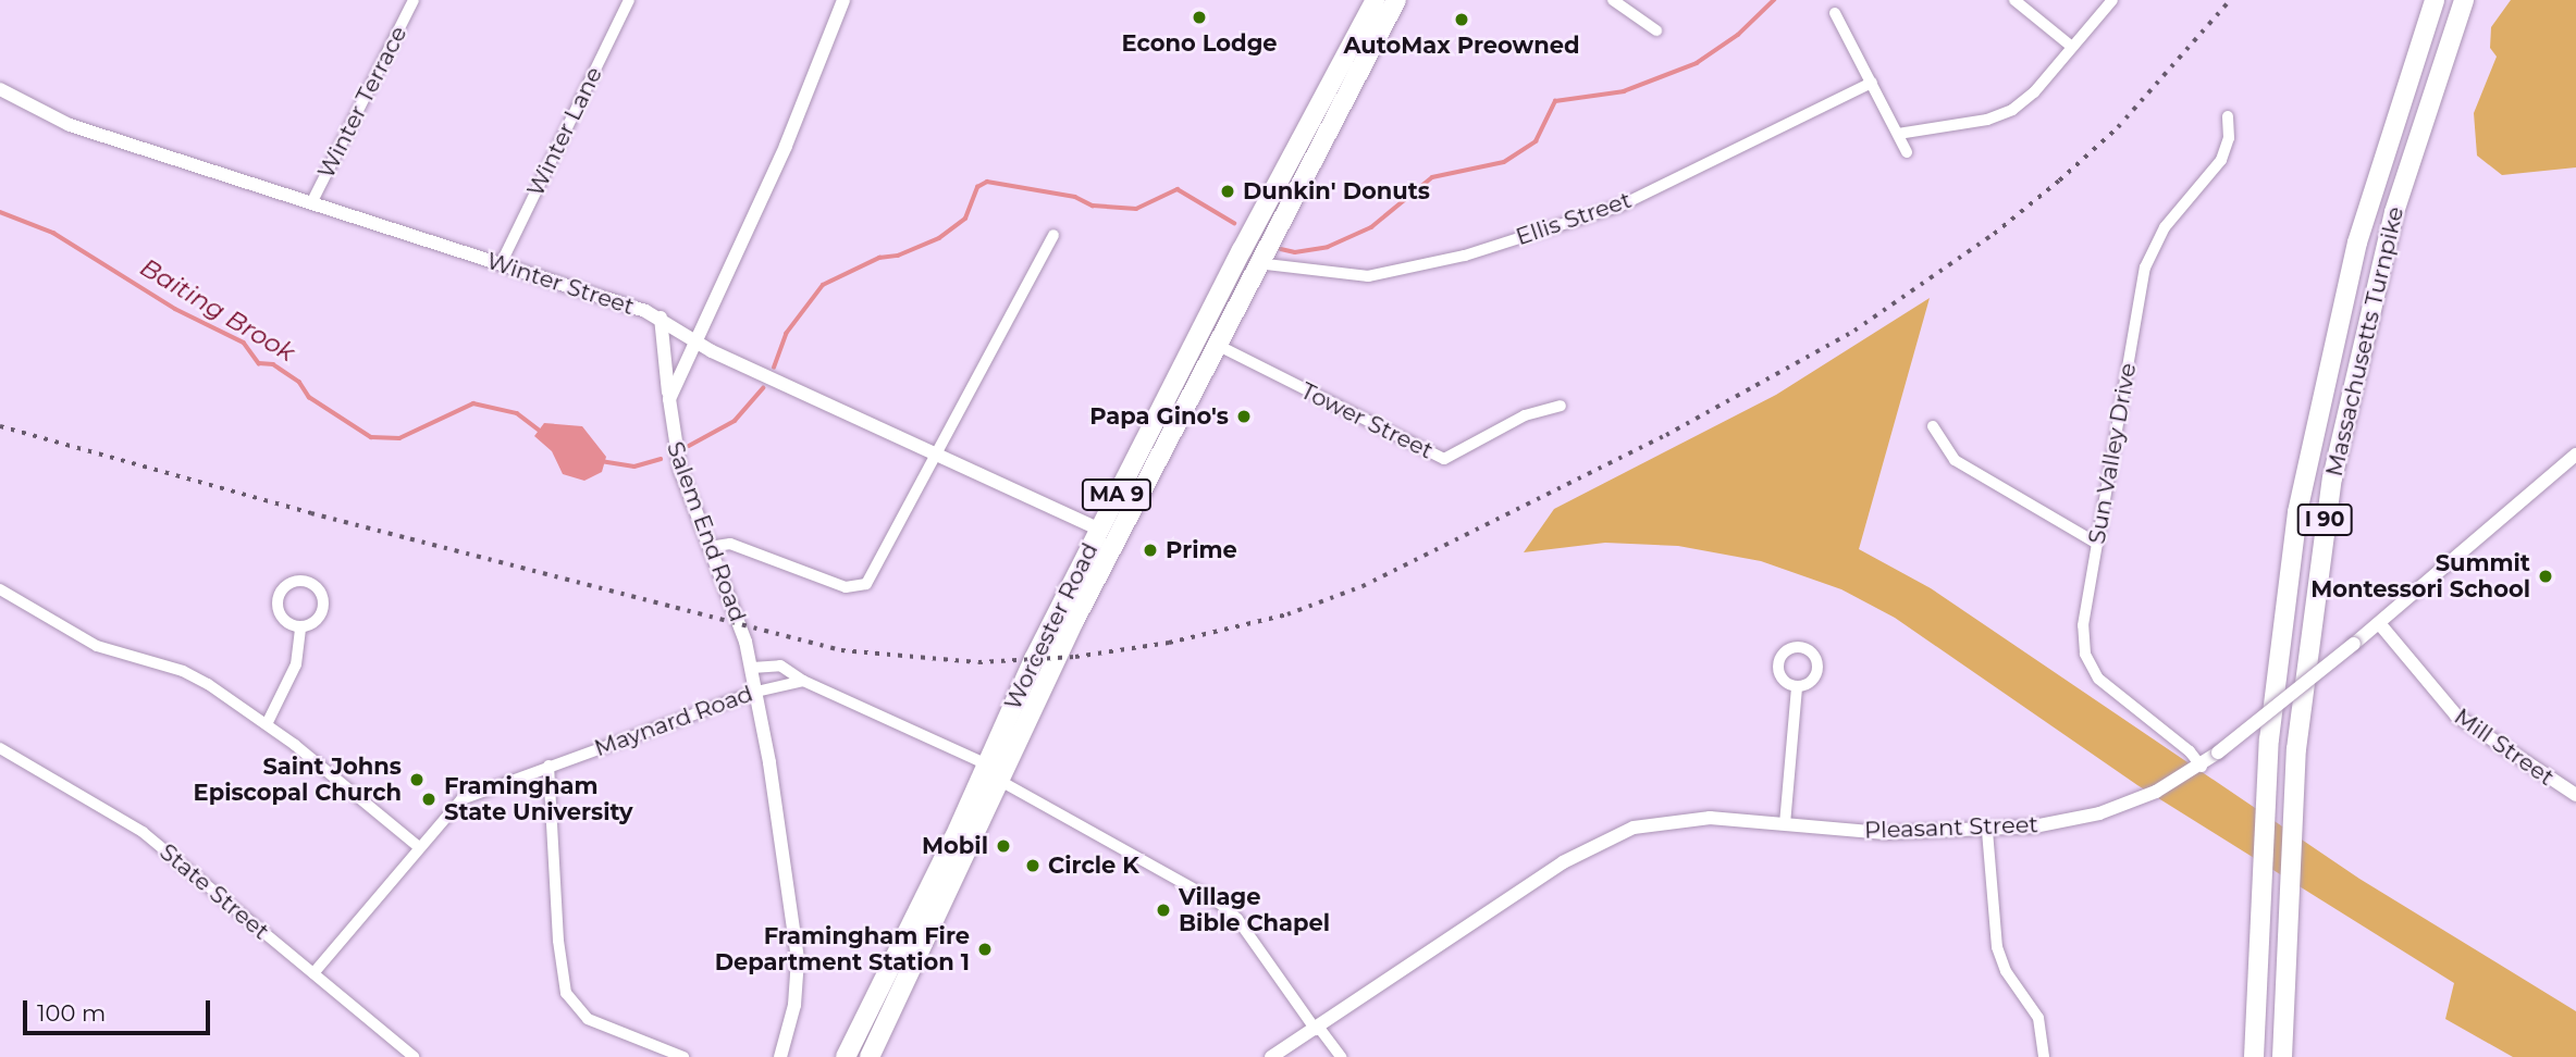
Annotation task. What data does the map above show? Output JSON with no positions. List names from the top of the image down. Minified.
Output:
{"streets":{"highway":["Massachusetts Turnpike","MA 9","I 90","Worcester Road"],"main road":["Winter Street","Salem End Road","Mill Street","Pleasant Street"],"street":["Winter Terrace","Winter Lane","Ellis Street","Tower Street","Sun Valley Drive","Maynard Road","State Street"]},"crossings":[["Winter Terrace","Winter Street"],["Winter Lane","Winter Street"],["Ellis Street","Worcester Road"],["Winter Street","Salem End Road"],["Winter Street","Worcester Road"],["Tower Street","Worcester Road"],["Sun Valley Drive","Pleasant Street"],["Salem End Road","Maynard Road"],["Worcester Road","Maynard Road"],["Maynard Road","State Street"],["Mill Street","Pleasant Street"]],"water":["Baiting Brook"],"places":["Econo Lodge","AutoMax Preowned","Dunkin' Donuts","Papa Gino's","Prime","Summit Montessori School","Saint Johns Episcopal Church","Framingham State University","Mobil","Circle K","Village Bible Chapel","Framingham Fire Department Station 1"],"scale_bar":"100 m"}
